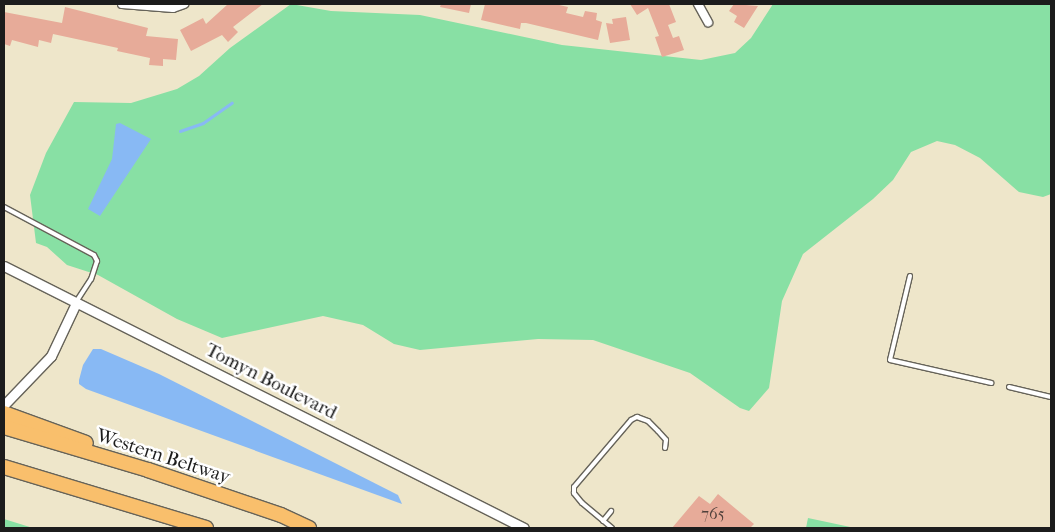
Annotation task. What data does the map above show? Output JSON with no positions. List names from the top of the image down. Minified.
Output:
{"streets":{"highway":["Western Beltway"],"street":["Tomyn Boulevard"]},"house_numbers":["765"]}
